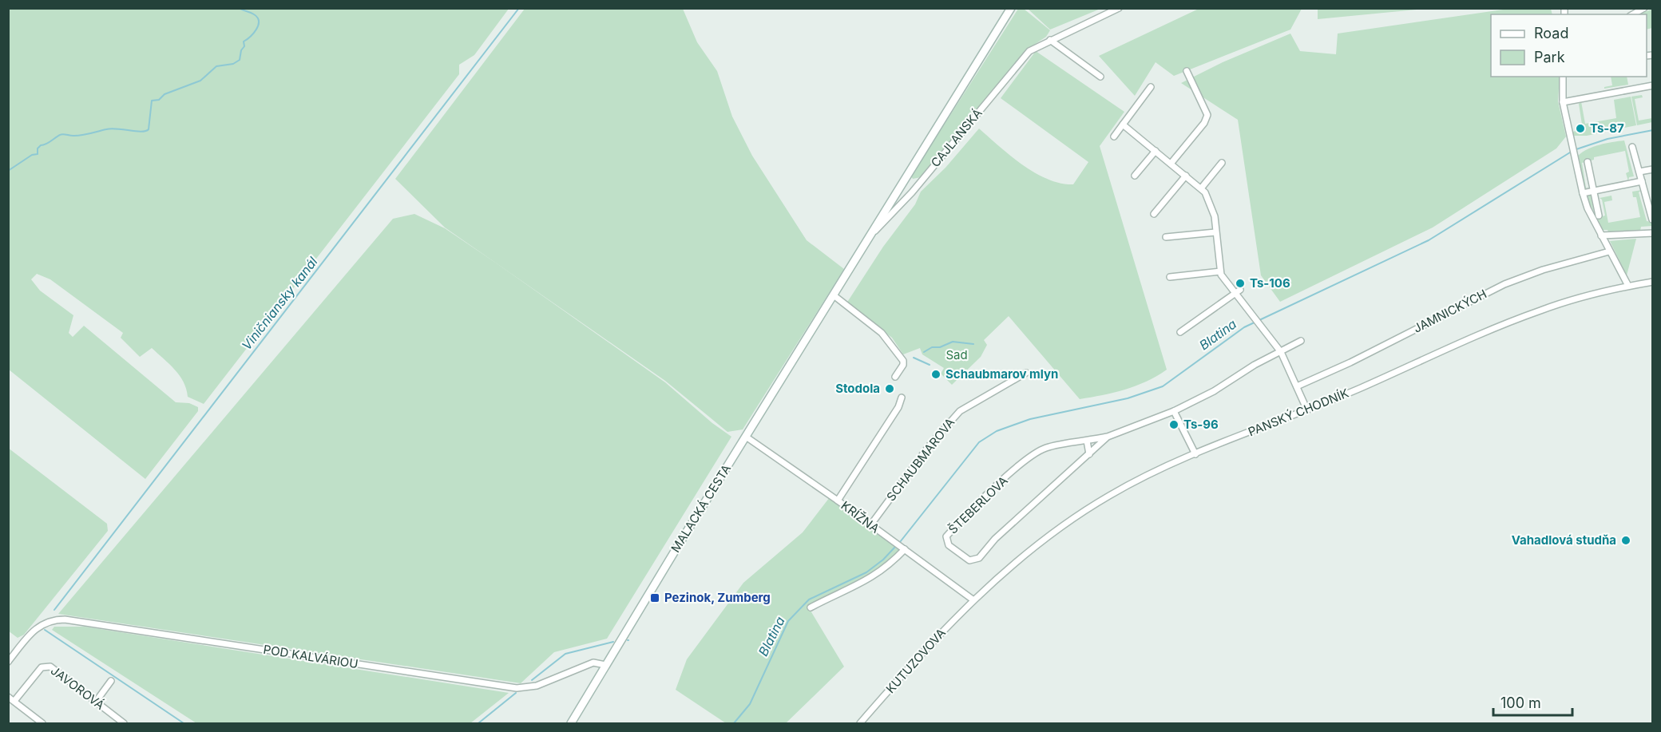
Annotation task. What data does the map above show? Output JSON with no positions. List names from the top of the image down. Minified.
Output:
{"streets":{"main road":["MALACKÁ CESTA"],"street":["CAJLANSKÁ","JAMNICKÝCH","PANSKÝ CHODNÍK","SCHAUBMAROVA","ŠTEBERLOVA","KRÍŽNA","POD KALVÁRIOU","KUTUZOVOVA","JAVOROVÁ"]},"crossings":[["PANSKÝ CHODNÍK","KRÍŽNA"],["PANSKÝ CHODNÍK","KUTUZOVOVA"],["SCHAUBMAROVA","KRÍŽNA"],["MALACKÁ CESTA","KRÍŽNA"],["MALACKÁ CESTA","POD KALVÁRIOU"],["KRÍŽNA","KUTUZOVOVA"]],"water":["Viničniansky kanál","Blatina"],"parks":["Sad"],"places":{"other":["Ts-87","Ts-106","Schaubmarov mlyn","Stodola","Ts-96","Vahadlová studňa"],"transit":["Pezinok, Zumberg"]},"legend":["Road","Park"],"scale_bar":"100 m"}
